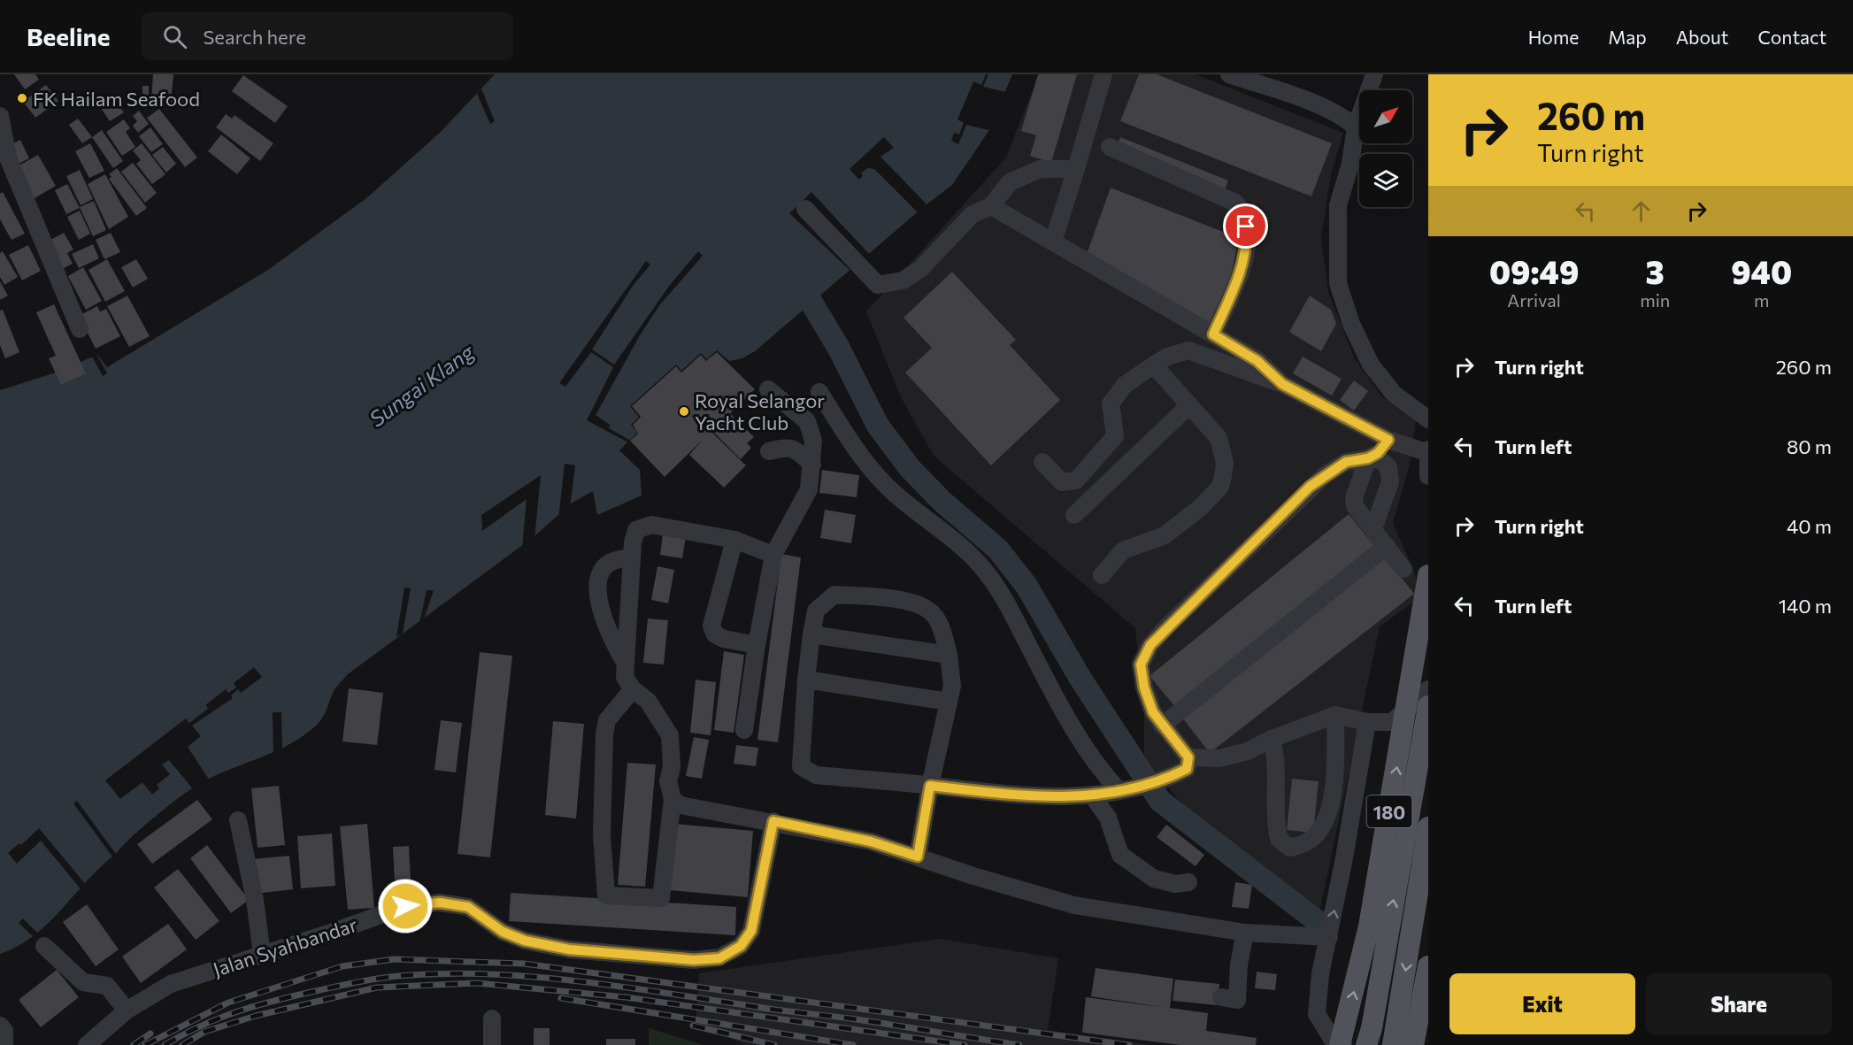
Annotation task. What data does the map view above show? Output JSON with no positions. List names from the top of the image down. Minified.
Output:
{"streets":{"main road":["180"],"street":["Jalan Syahbandar"]},"water":["Sungai Klang"],"places":["FK Hailam Seafood","Royal Selangor Yacht Club"],"north":"top right","page":{"header":"Beeline","search":"Search here","nav":["Home","Map","About","Contact"],"turn":["260 m","Turn right"],"eta":["09:49","Arrival","3","min","940","m"],"list":[{"name":"Turn right","value":"260 m"},{"name":"Turn left","value":"80 m"},{"name":"Turn right","value":"40 m"},{"name":"Turn left","value":"140 m"}],"buttons":["Exit","Share"]}}
